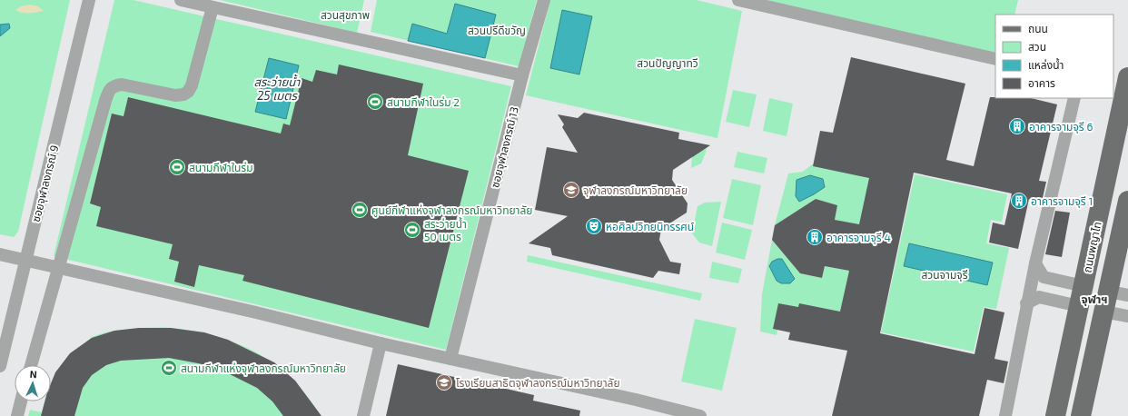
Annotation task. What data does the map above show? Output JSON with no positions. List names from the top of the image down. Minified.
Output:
{"streets":{"main road":["ถนนพญาไท"],"street":["ซอยจุฬาลงกรณ์ 13","ซอยจุฬาลงกรณ์ 9"]},"districts":["จุฬาฯ"],"water":["สระว่ายน้ำ 25 เมตร"],"parks":["สวนสุขภาพ","สวนปรีดีขวัญ","สวนปัญญาทวี","สวนจามจุรี"],"places":{"sports":["สนามกีฬาในร่ม 2","สนามกีฬาในร่ม","ศูนย์กีฬาแห่งจุฬาลงกรณ์มหาวิทยาลัย","สระว่ายน้ำ 50 เมตร","สนามกีฬาแห่งจุฬาลงกรณ์มหาวิทยาลัย"],"building":["อาคารจามจุรี 6","อาคารจามจุรี 1","อาคารจามจุรี 4"],"school or university":["จุฬาลงกรณ์มหาวิทยาลัย","โรงเรียนสาธิตจุฬาลงกรณ์มหาวิทยาลัย"],"theatre":["หอศิลปวิทยนิทรรศน์"]},"legend":["ถนน","สวน","แหล่งน้ำ","อาคาร"],"north":"top"}
